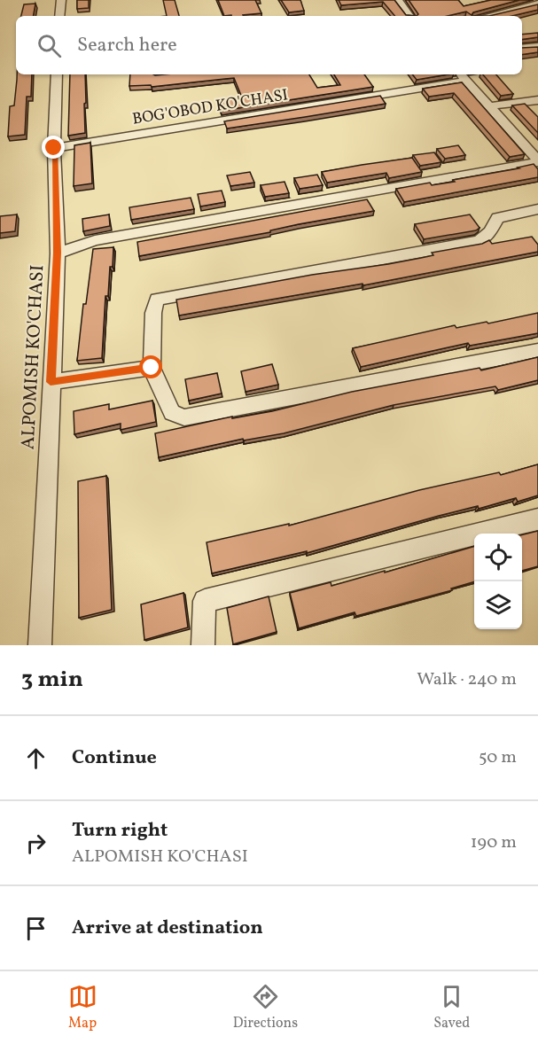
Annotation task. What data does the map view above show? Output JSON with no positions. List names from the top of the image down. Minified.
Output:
{"streets":{"street":["BOG'OBOD KO'CHASI","ALPOMISH KO'CHASI"]},"crossings":[["BOG'OBOD KO'CHASI","ALPOMISH KO'CHASI"]],"page":{"search":"Search here","heading":["3 min","Walk · 240 m"],"list":[["Continue","50 m"],["Turn right","ALPOMISH KO'CHASI","190 m"],"Arrive at destination"],"nav":["Map","Directions","Saved"]}}
